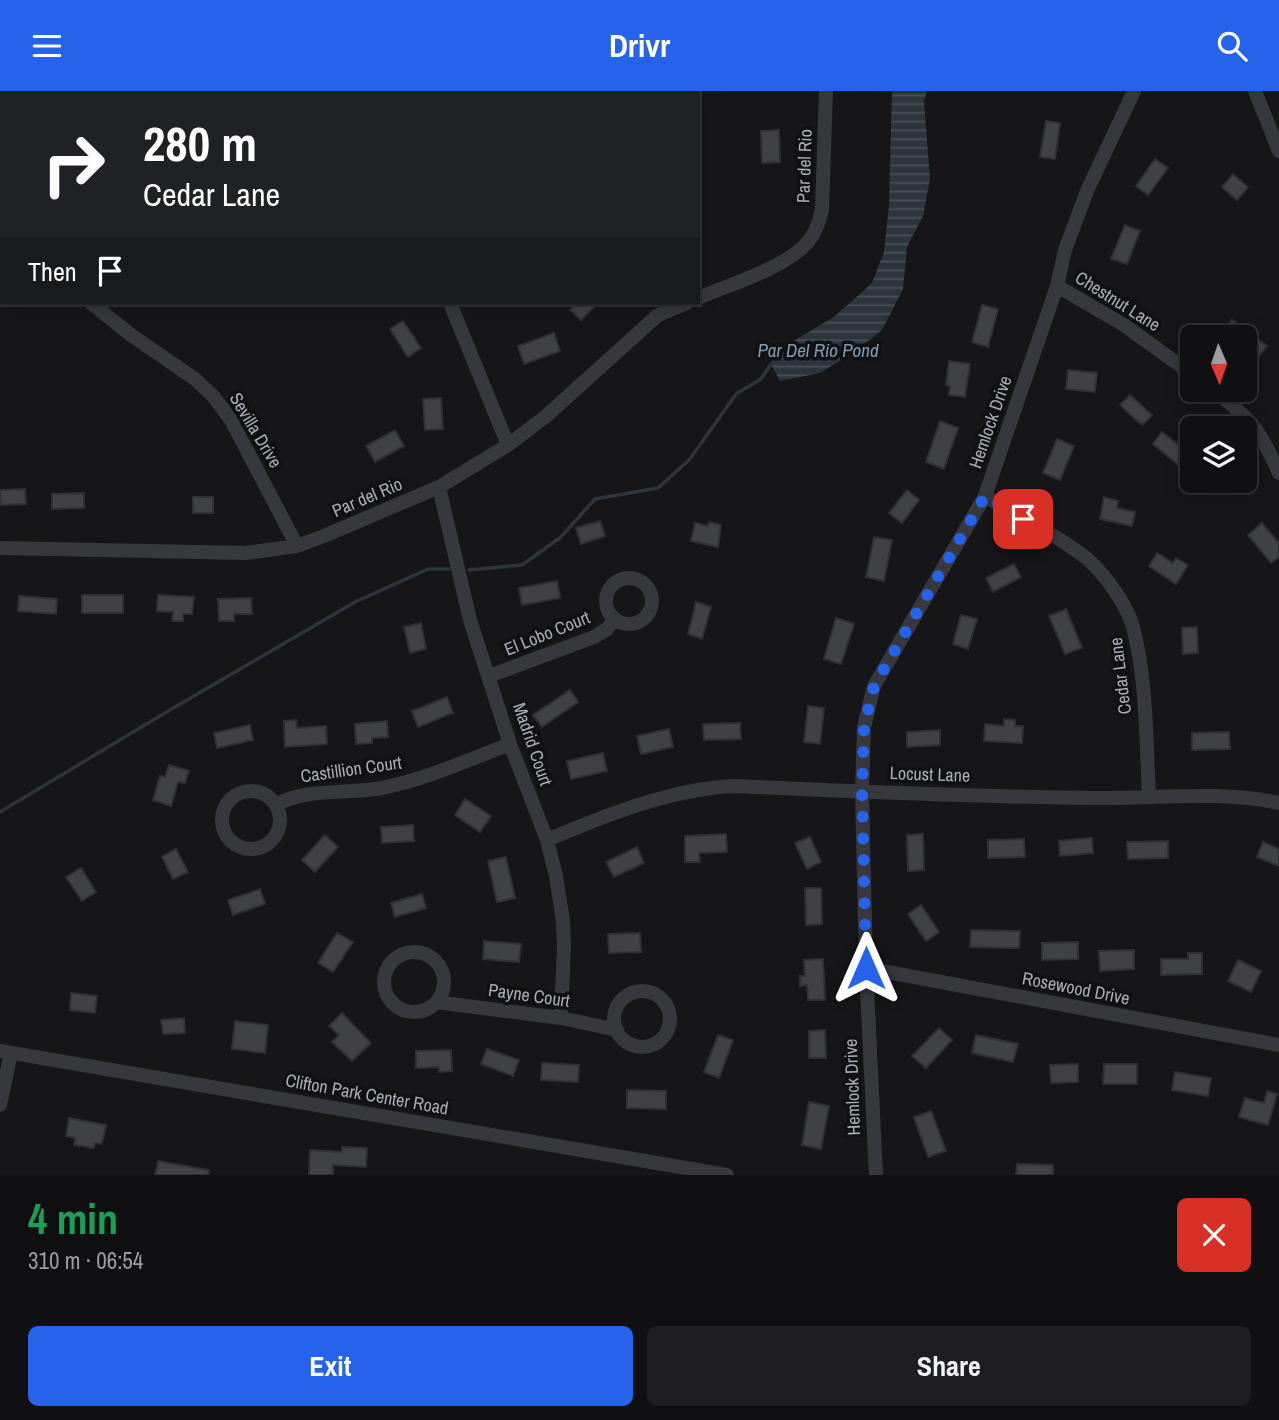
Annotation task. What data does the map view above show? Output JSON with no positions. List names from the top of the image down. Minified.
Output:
{"streets":{"street":["Par del Rio","Chestnut Lane","Hemlock Drive","Sevilla Drive","El Lobo Court","Cedar Lane","Madrid Court","Castillion Court","Locust Lane","Rosewood Drive","Payne Court","Clifton Park Center Road"]},"crossings":[["Par del Rio","Sevilla Drive"],["Par del Rio","Madrid Court"],["Chestnut Lane","Hemlock Drive"],["Hemlock Drive","Cedar Lane"],["Hemlock Drive","Locust Lane"],["Hemlock Drive","Rosewood Drive"],["El Lobo Court","Madrid Court"],["Cedar Lane","Locust Lane"],["Madrid Court","Castillion Court"],["Madrid Court","Locust Lane"],["Madrid Court","Payne Court"]],"water":["Par Del Rio Pond"],"north":"bottom","page":{"header":"Drivr","turn":["280 m","Cedar Lane"],"then":"Then","heading":["4 min","310 m · 06:54"],"buttons":["Exit","Share"]}}
